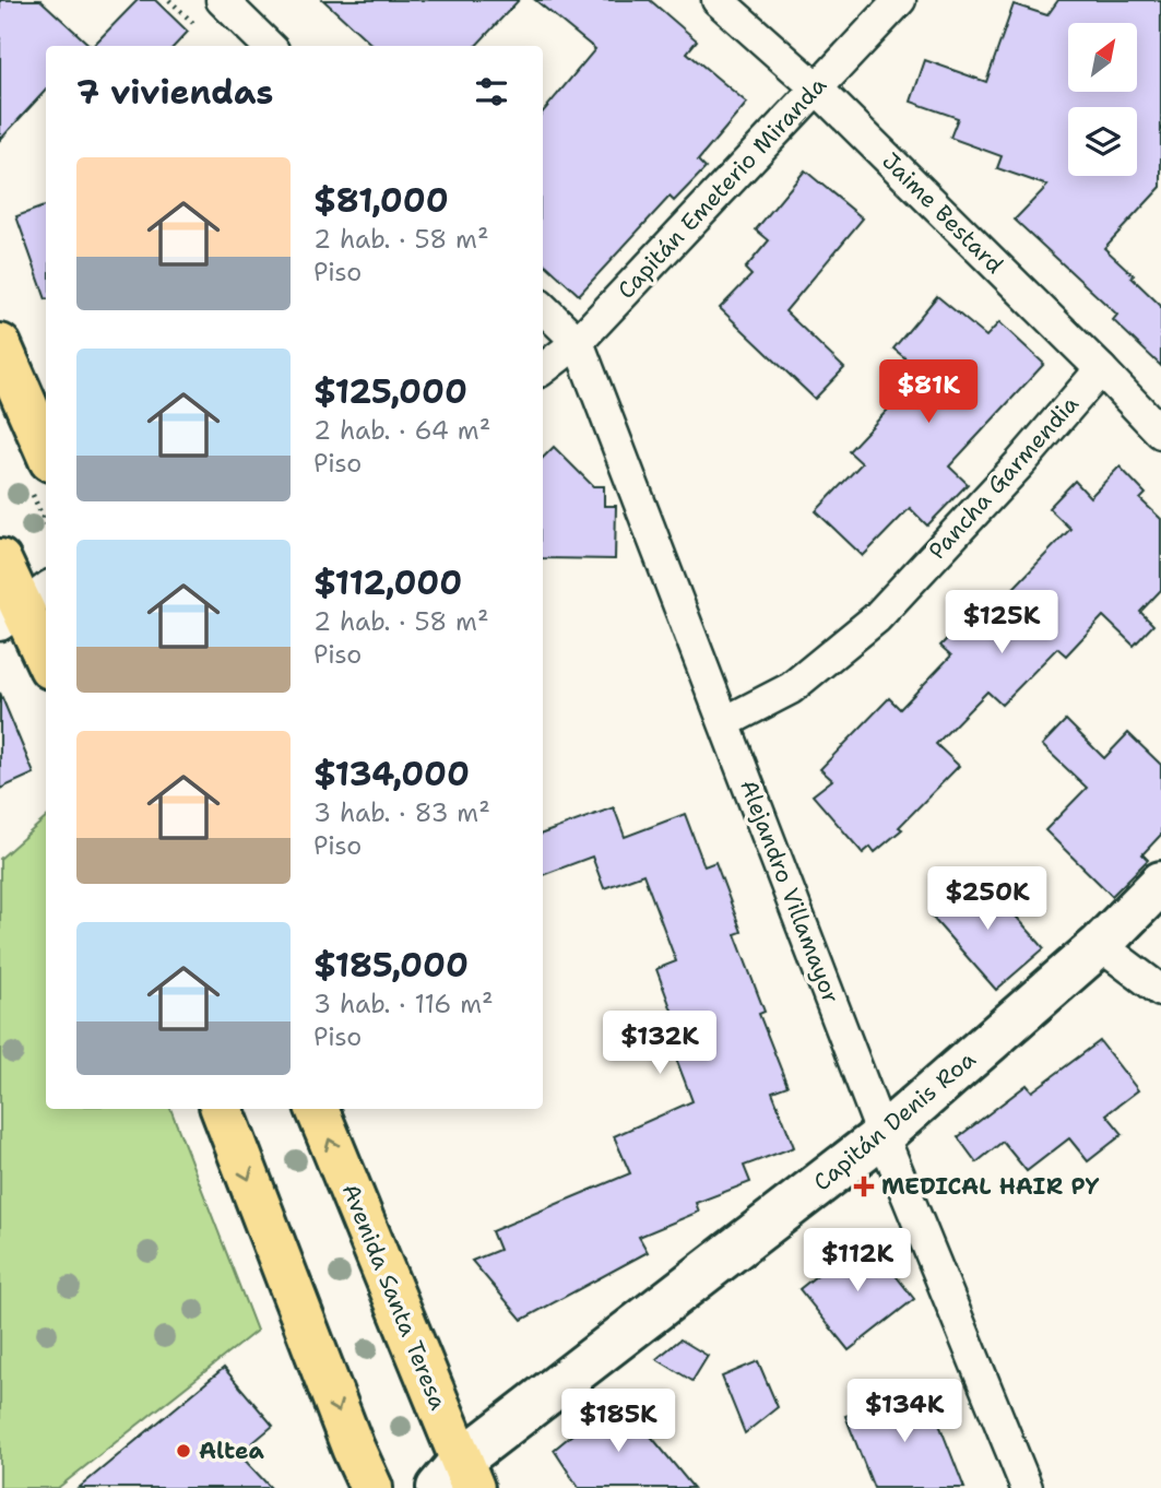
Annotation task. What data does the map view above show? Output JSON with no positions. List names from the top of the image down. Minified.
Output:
{"streets":{"main road":["Capitán Denis Roa","Avenida Santa Teresa"],"street":["Capitán Emeterio Miranda","Jaime Bestard","Pancha Garmendia","Alejandro Villamayor"]},"crossings":[["Capitán Emeterio Miranda","Jaime Bestard"],["Capitán Emeterio Miranda","Alejandro Villamayor"],["Jaime Bestard","Pancha Garmendia"],["Pancha Garmendia","Alejandro Villamayor"],["Alejandro Villamayor","Capitán Denis Roa"],["Capitán Denis Roa","Avenida Santa Teresa"]],"places":{"health":["MEDICAL HAIR PY"],"other":["Altea"]},"north":"top right","page":{"heading":"7 viviendas","list":[{"name":"$81,000","note":"2 hab. · 58 m² · Piso"},{"name":"$125,000","note":"2 hab. · 64 m² · Piso"},{"name":"$112,000","note":"2 hab. · 58 m² · Piso"},{"name":"$134,000","note":"3 hab. · 83 m² · Piso"},{"name":"$185,000","note":"3 hab. · 116 m² · Piso"}],"price":["$81K","$125K","$250K","$132K","$112K","$134K","$185K"]}}
